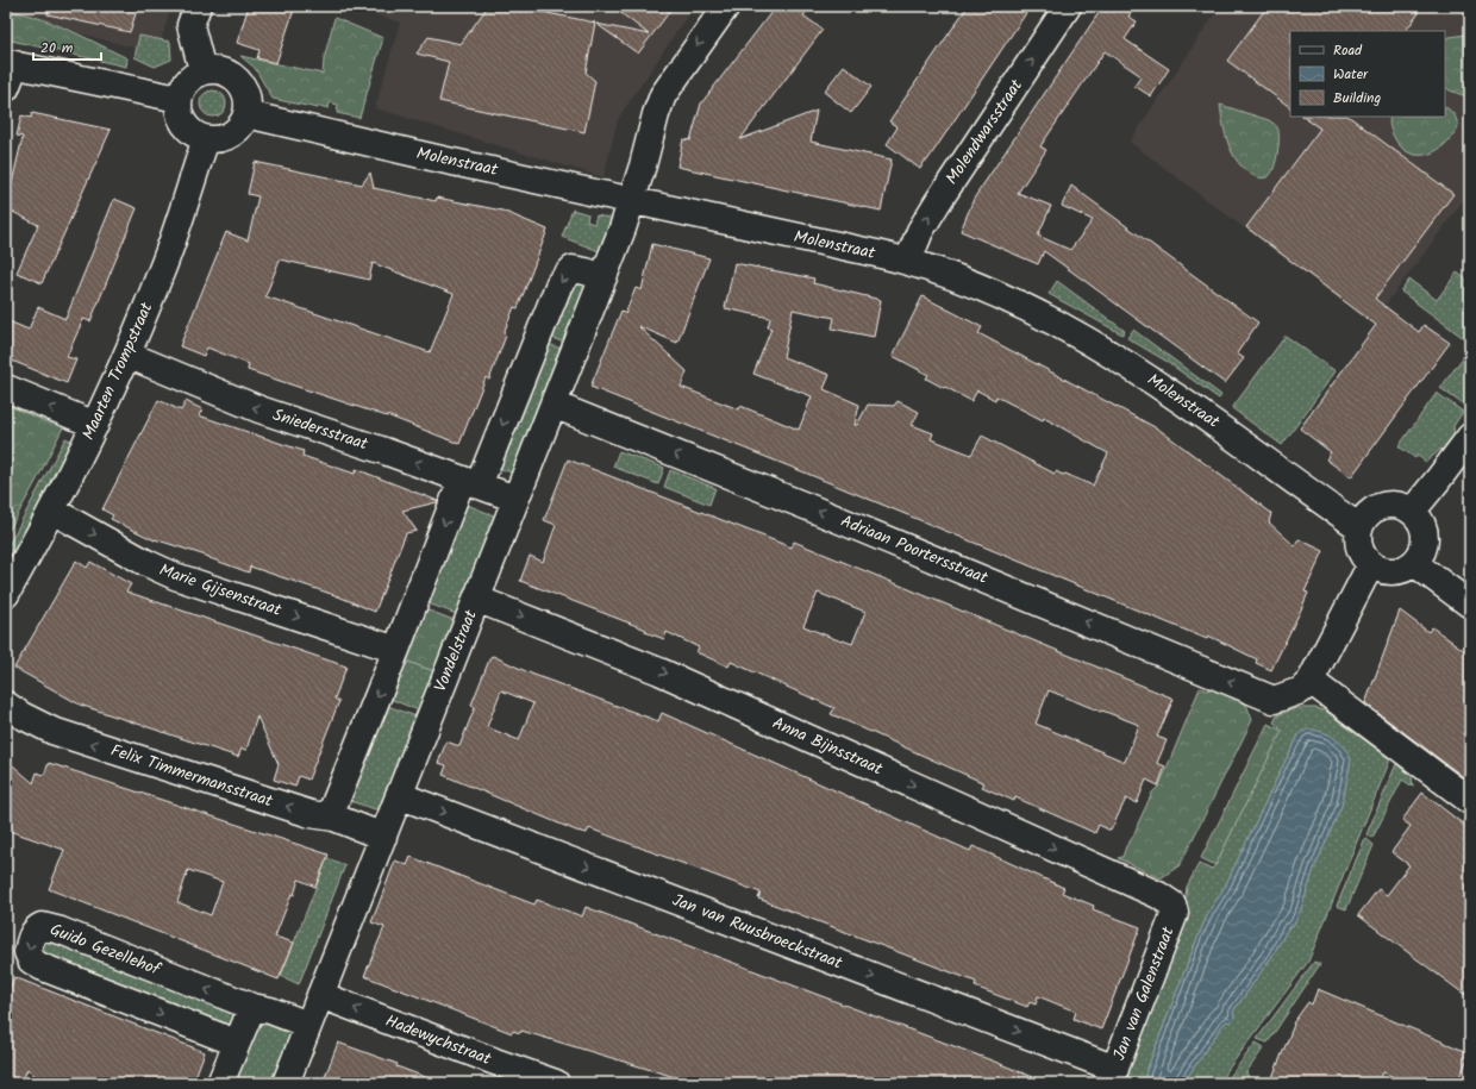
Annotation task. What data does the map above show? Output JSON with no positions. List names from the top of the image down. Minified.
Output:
{"streets":{"street":["Molendwarsstraat","Molenstraat","Maarten Trompstraat","Sniedersstraat","Adriaan Poortersstraat","Marie Gijsenstraat","Vondelstraat","Anna Bijnsstraat","Felix Timmermansstraat","Jan van Ruusbroeckstraat","Guido Gezellehof","Jan van Galenstraat","Hadewychstraat"]},"crossings":[["Molendwarsstraat","Molenstraat"],["Molenstraat","Maarten Trompstraat"],["Molenstraat","Vondelstraat"],["Maarten Trompstraat","Sniedersstraat"],["Maarten Trompstraat","Marie Gijsenstraat"],["Sniedersstraat","Vondelstraat"],["Adriaan Poortersstraat","Vondelstraat"],["Vondelstraat","Anna Bijnsstraat"],["Vondelstraat","Felix Timmermansstraat"],["Vondelstraat","Jan van Ruusbroeckstraat"],["Vondelstraat","Hadewychstraat"],["Anna Bijnsstraat","Jan van Galenstraat"],["Jan van Ruusbroeckstraat","Jan van Galenstraat"]],"one_way":["Molendwarsstraat","Sniedersstraat","Adriaan Poortersstraat","Marie Gijsenstraat","Anna Bijnsstraat","Felix Timmermansstraat","Jan van Ruusbroeckstraat","Hadewychstraat"],"legend":["Road","Water","Building"],"scale_bar":"20 m"}
